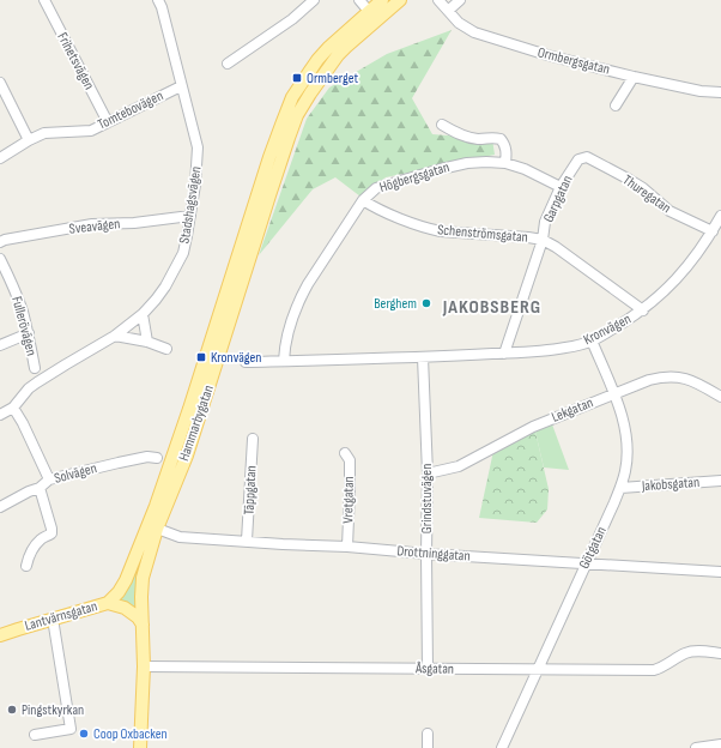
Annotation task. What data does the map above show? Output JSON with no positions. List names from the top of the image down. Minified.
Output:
{"streets":{"main road":["Hammarbygatan","Lantvärnsgatan"],"street":["Frihetsvägen","Ormbergsgatan","Tomtebovägen","Högbergsgatan","Thuregatan","Garpgatan","Stadshagsvägen","Sveavägen","Schenströmsgatan","Fullerövägen","Kronvägen","Lekgatan","Solvägen","Jakobsgatan","Täppgatan","Grindstuvägen","Vretgatan","Götgatan","Drottninggatan","Åsgatan"]},"crossings":[["Frihetsvägen","Tomtebovägen"],["Tomtebovägen","Stadshagsvägen"],["Högbergsgatan","Garpgatan"],["Högbergsgatan","Schenströmsgatan"],["Högbergsgatan","Kronvägen"],["Thuregatan","Garpgatan"],["Thuregatan","Kronvägen"],["Garpgatan","Schenströmsgatan"],["Garpgatan","Kronvägen"],["Stadshagsvägen","Sveavägen"],["Schenströmsgatan","Kronvägen"],["Kronvägen","Grindstuvägen"],["Kronvägen","Götgatan"],["Lekgatan","Grindstuvägen"],["Lekgatan","Götgatan"],["Hammarbygatan","Drottninggatan"],["Hammarbygatan","Lantvärnsgatan"],["Hammarbygatan","Åsgatan"],["Jakobsgatan","Götgatan"],["Täppgatan","Drottninggatan"],["Grindstuvägen","Drottninggatan"],["Grindstuvägen","Åsgatan"],["Vretgatan","Drottninggatan"],["Götgatan","Drottninggatan"],["Götgatan","Åsgatan"]],"districts":["JAKOBSBERG"],"places":{"transit":["Ormberget","Kronvägen"],"other":["Berghem","Pingstkyrkan","Coop Oxbacken"]}}
